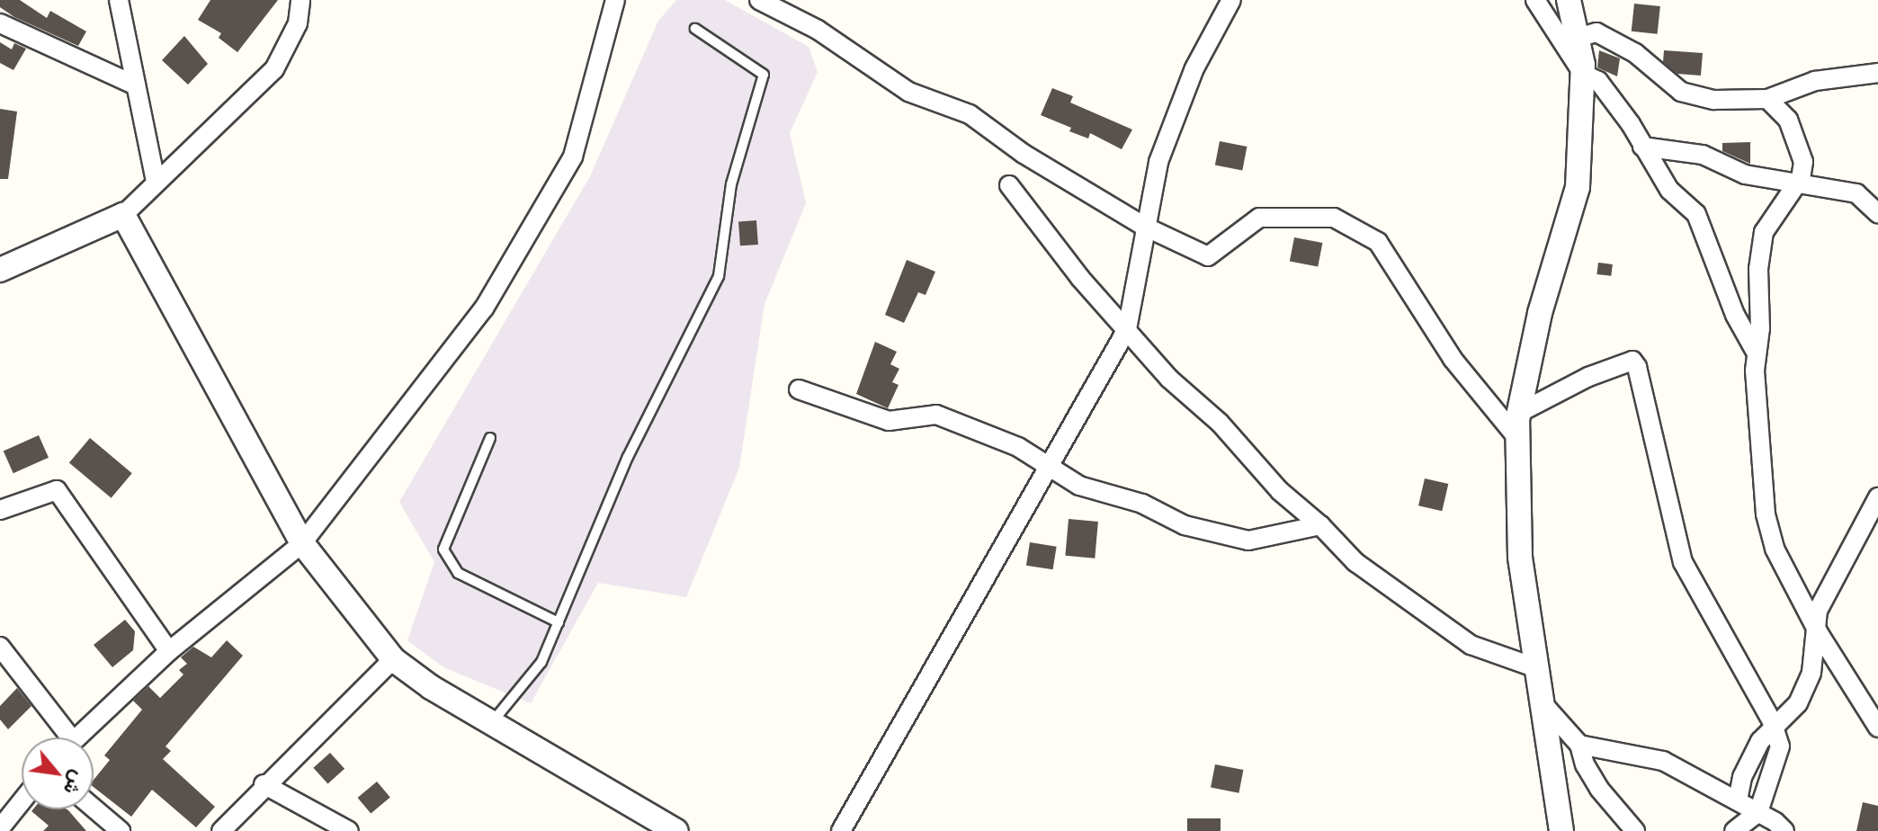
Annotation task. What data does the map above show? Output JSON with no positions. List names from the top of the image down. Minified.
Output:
{"north":"bottom right"}
